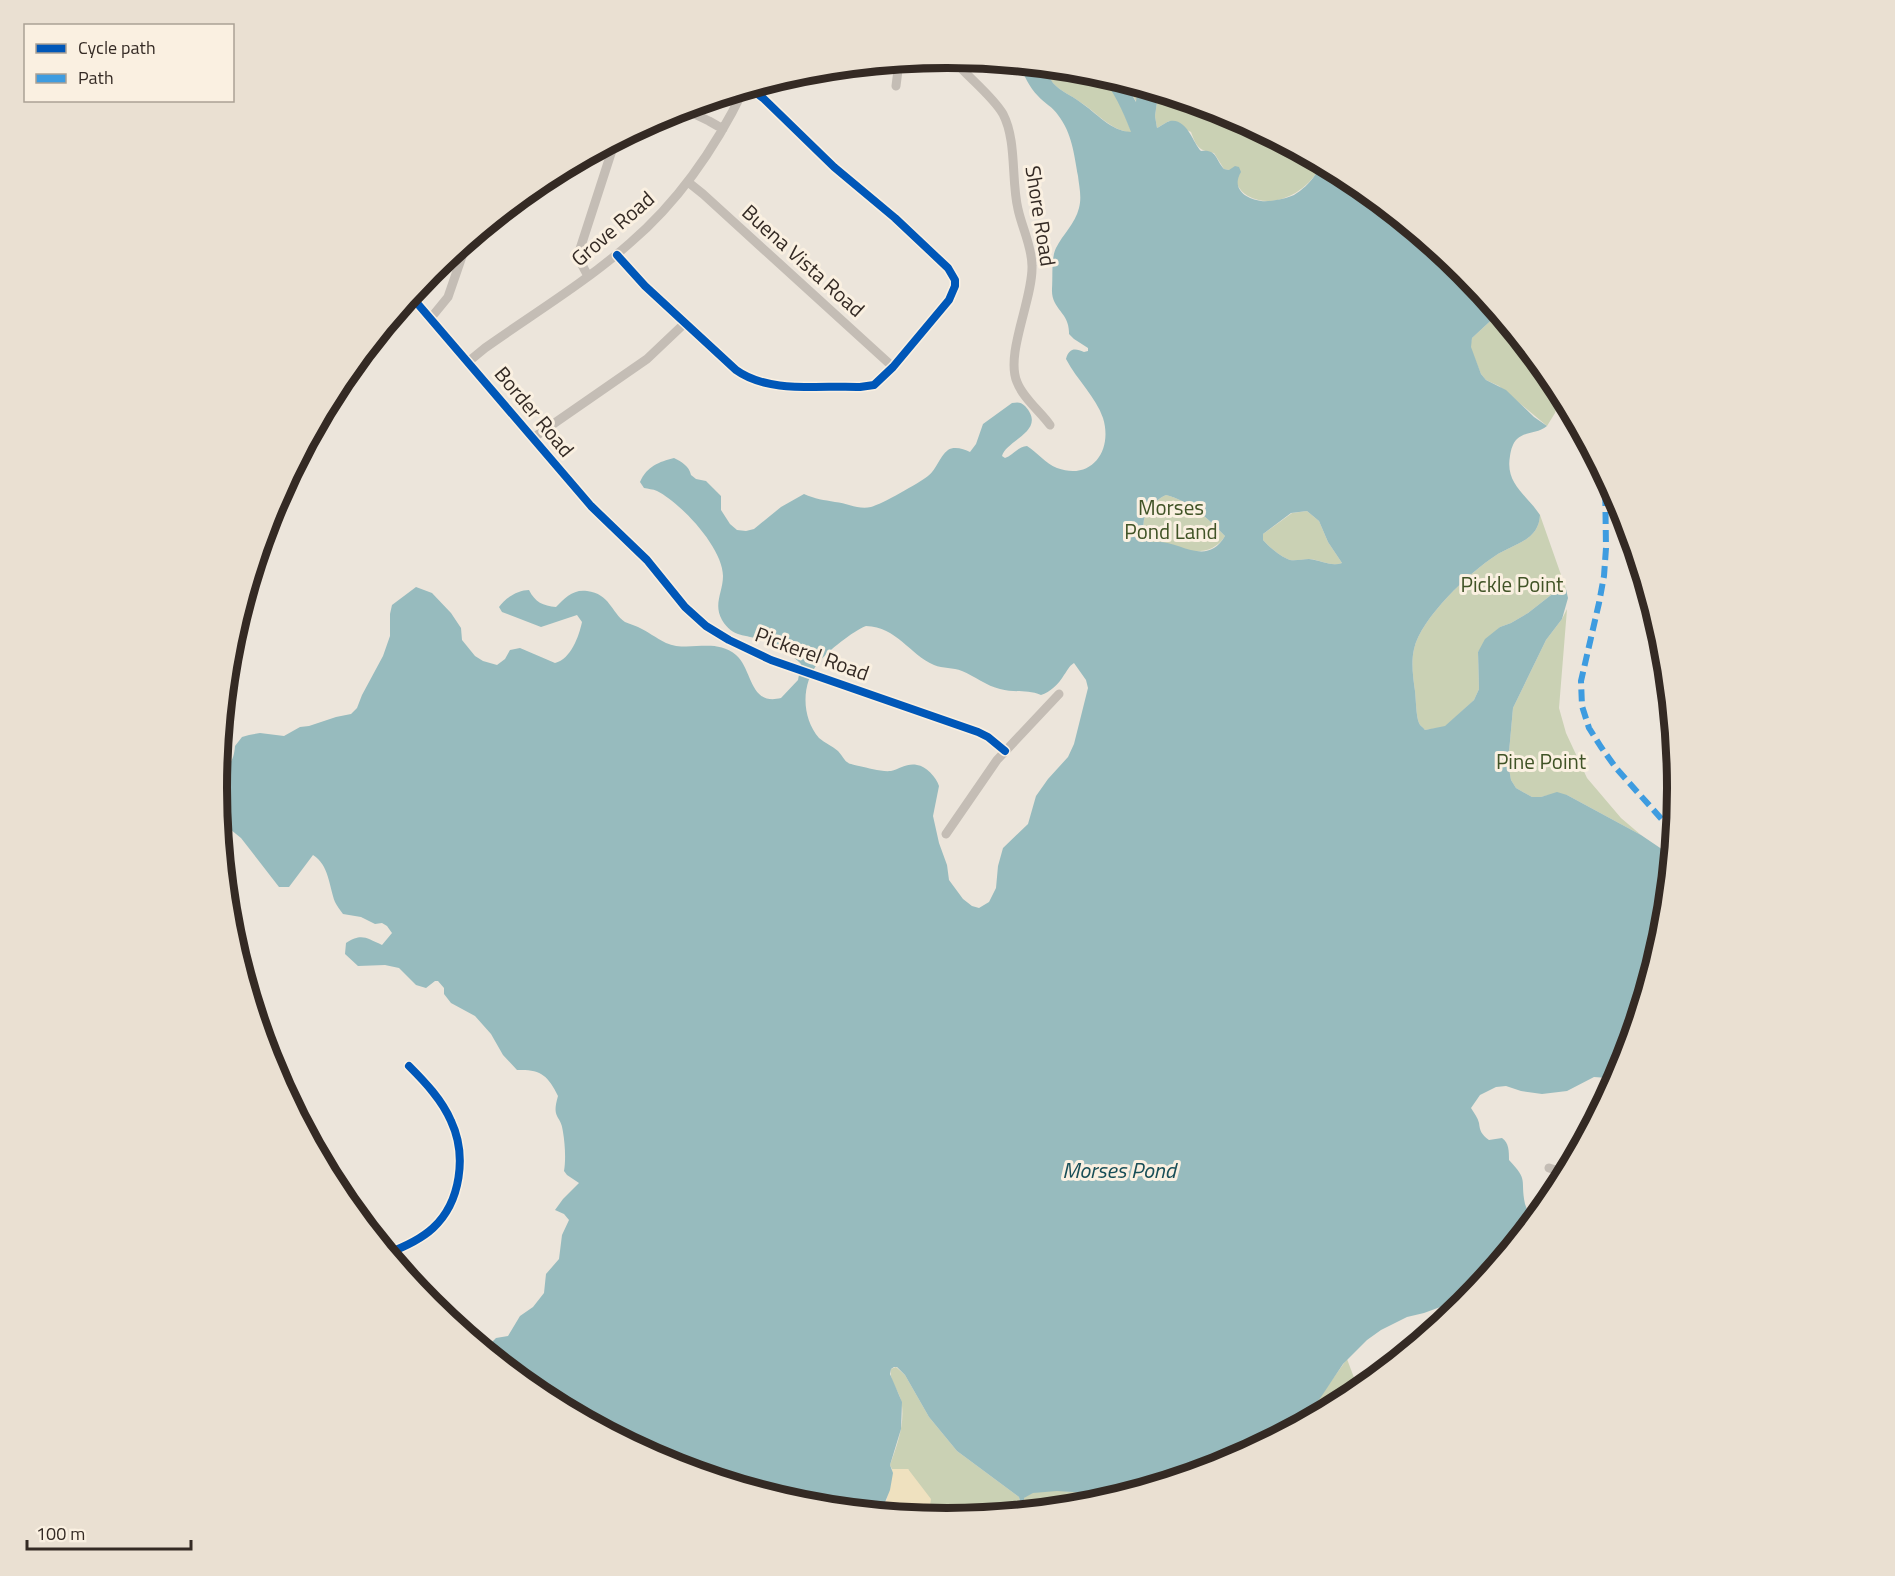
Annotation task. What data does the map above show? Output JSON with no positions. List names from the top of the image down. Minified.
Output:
{"streets":{"street":["Shore Road","Grove Road","Buena Vista Road","Border Road","Pickerel Road"]},"crossings":[["Grove Road","Buena Vista Road"],["Grove Road","Border Road"],["Border Road","Pickerel Road"]],"water":["Morses Pond"],"parks":["Morses Pond Land","Pickle Point","Pine Point"],"legend":["Cycle path","Path"],"scale_bar":"100 m"}
